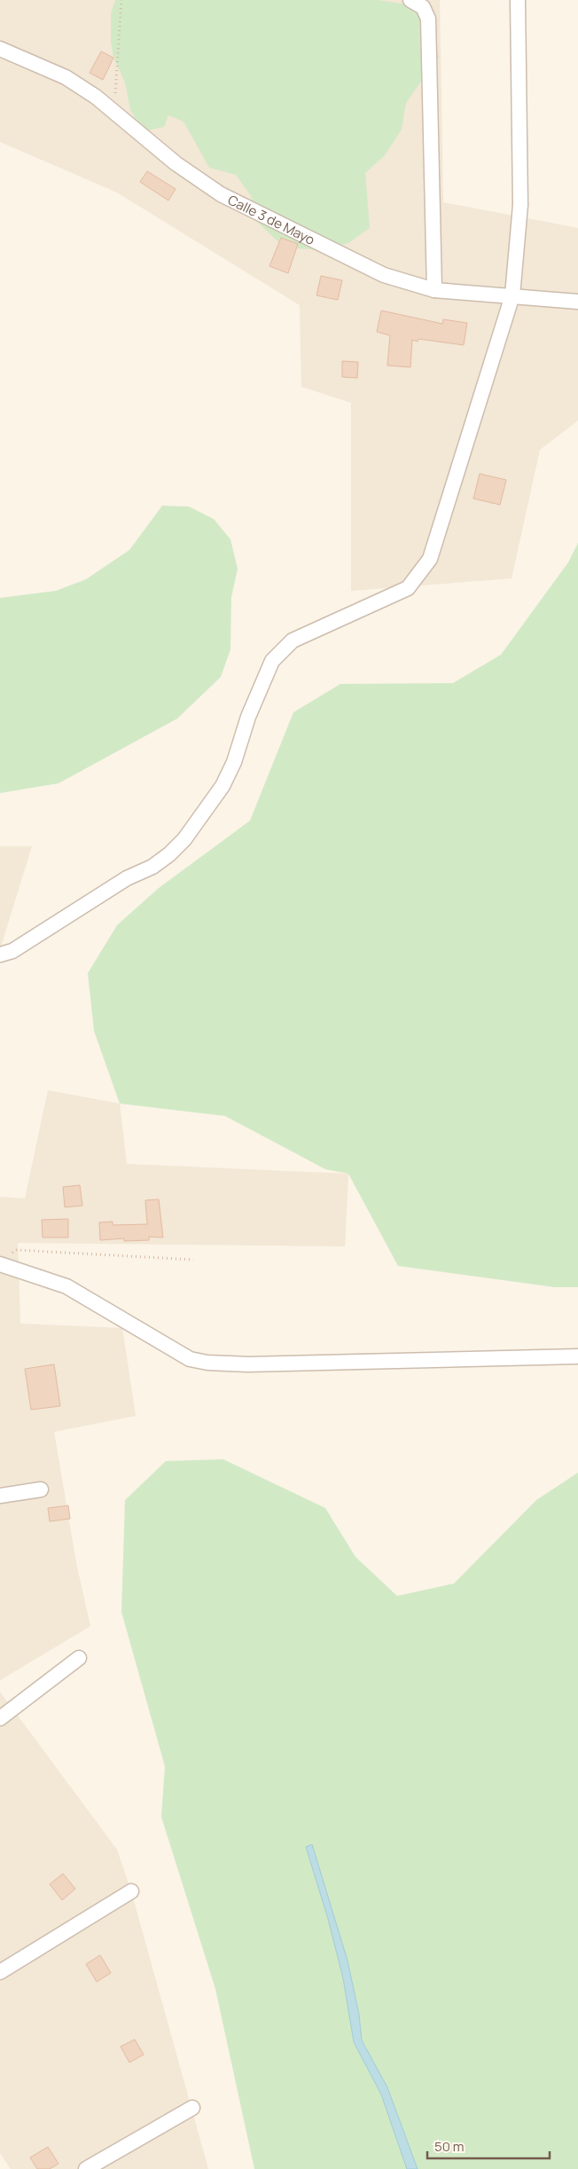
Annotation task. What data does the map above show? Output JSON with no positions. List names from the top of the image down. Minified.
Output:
{"streets":{"street":["Calle 3 de Mayo"]},"scale_bar":"50 m"}
